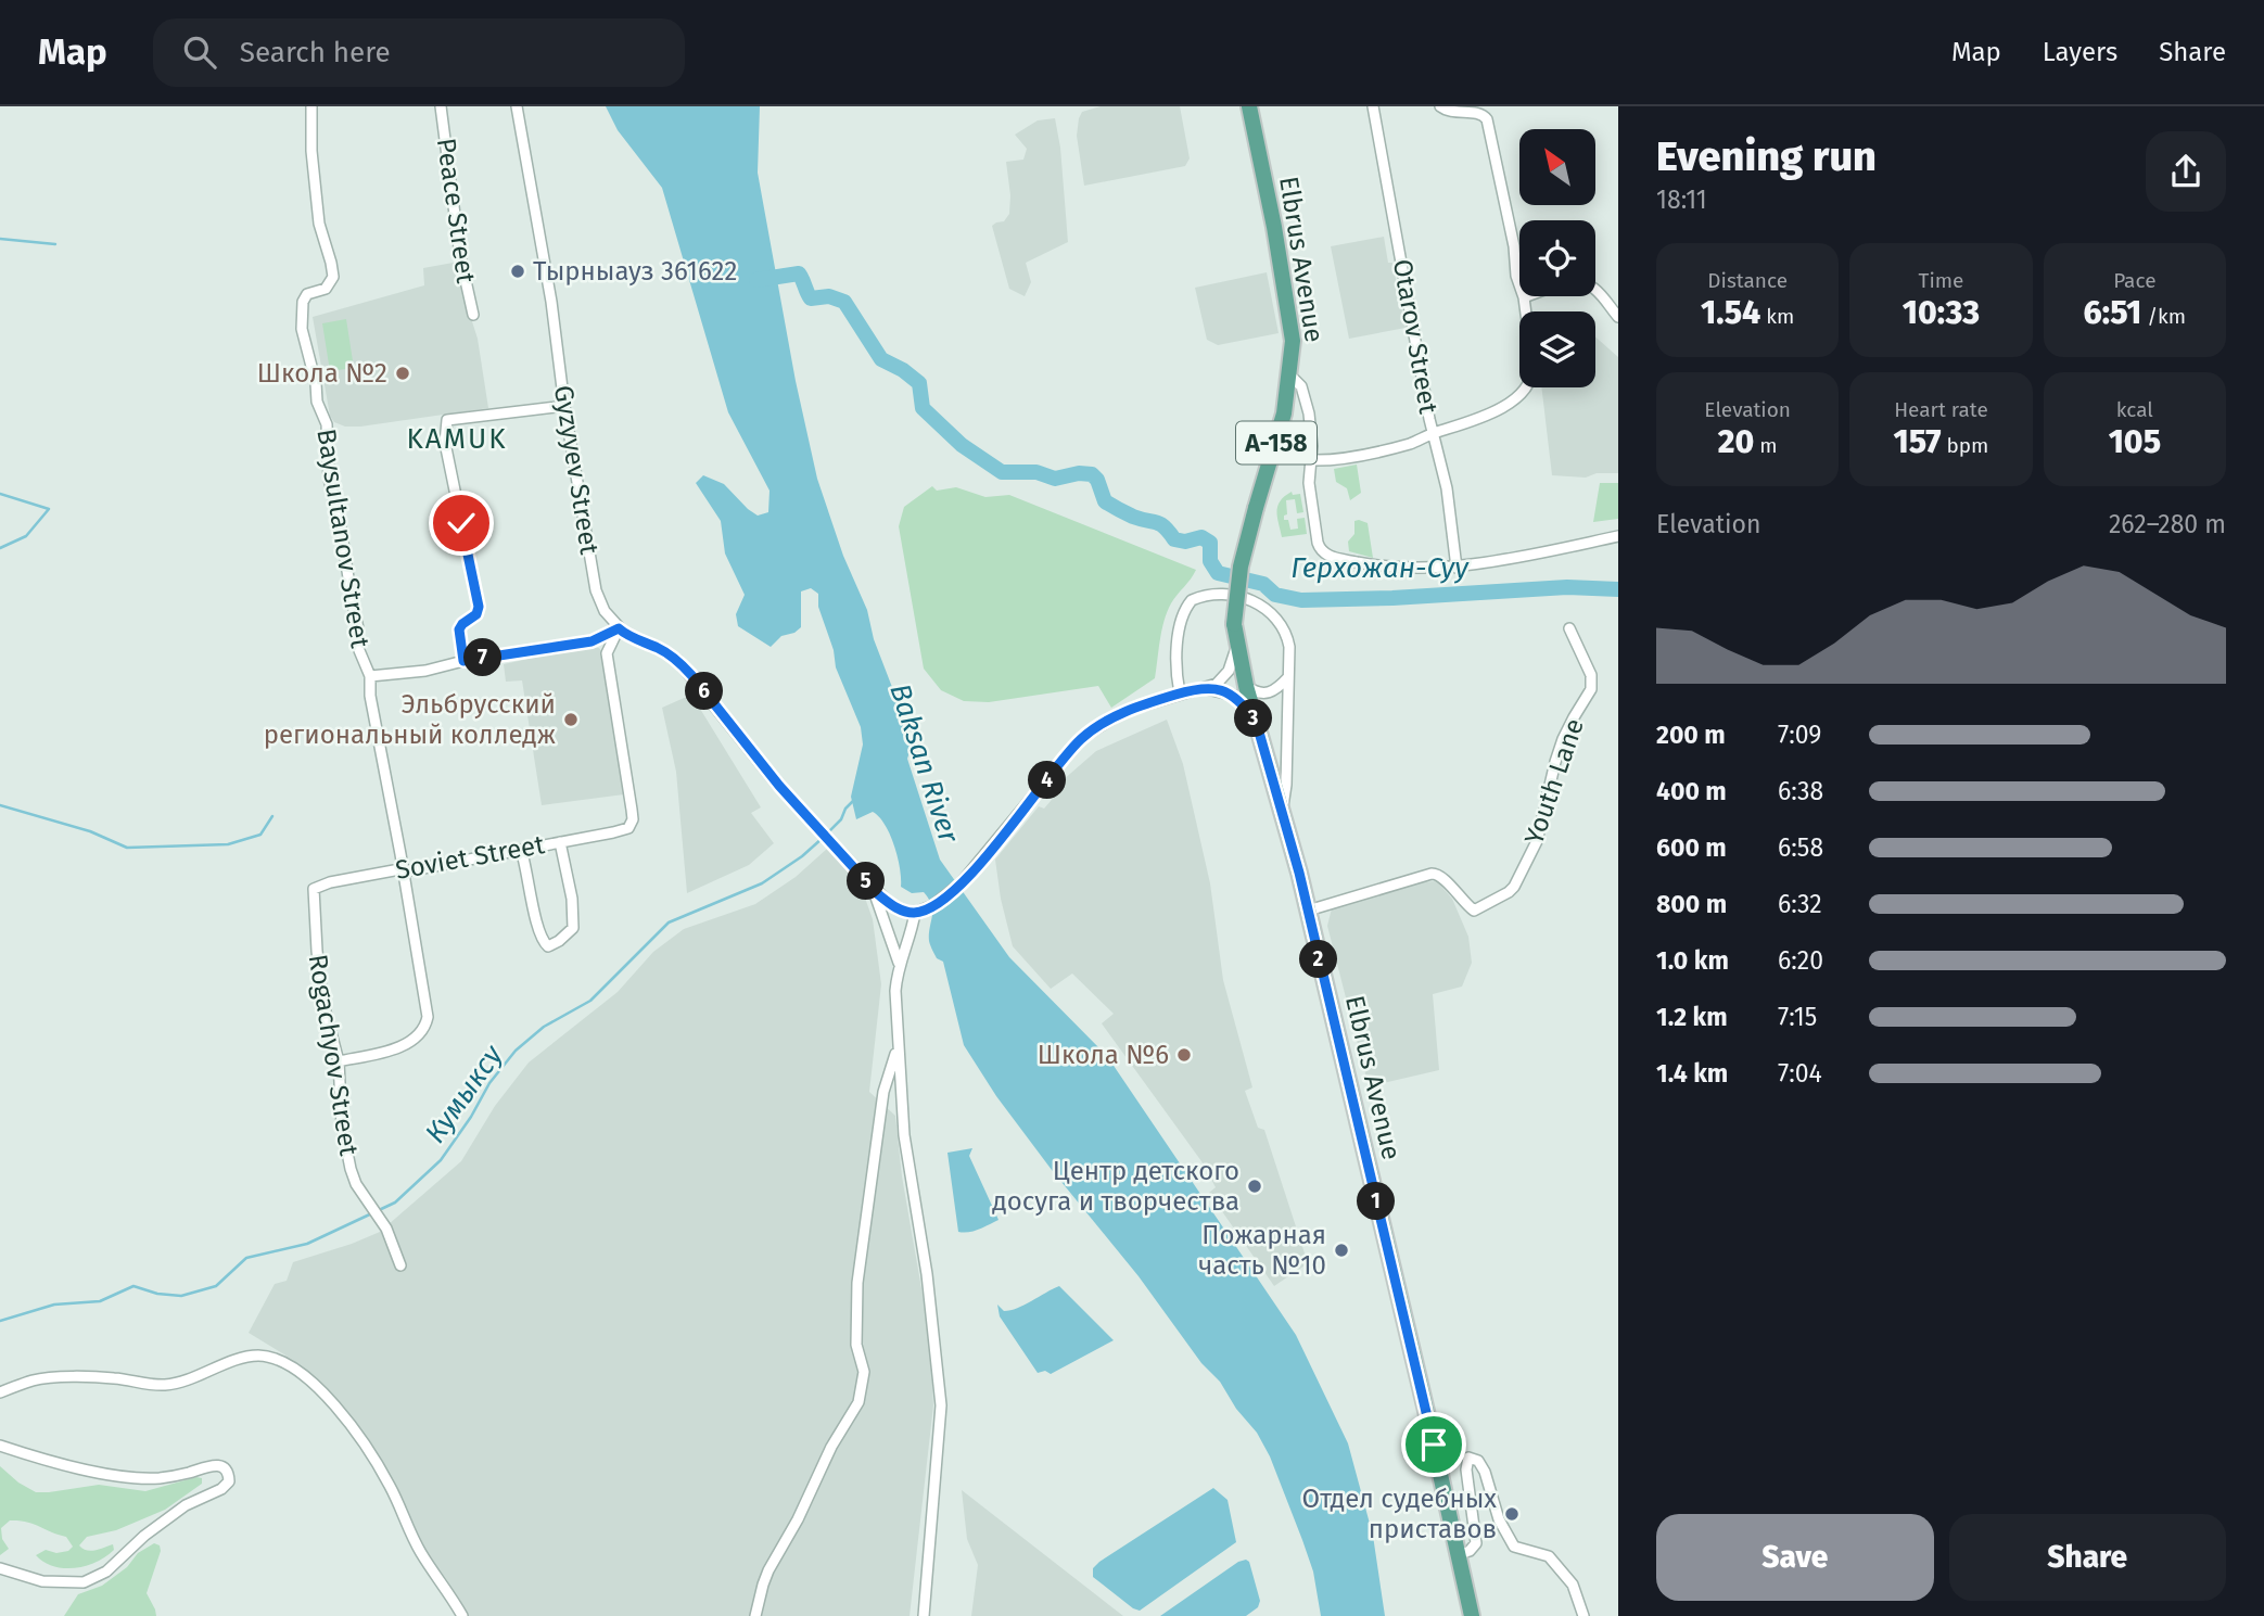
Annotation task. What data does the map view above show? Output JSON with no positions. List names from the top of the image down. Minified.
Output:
{"streets":{"main road":["Elbrus Avenue","А-158"],"street":["Peace Street","Otarov Street","Gyzyyev Street","Baysultanov Street","Youth Lane","Soviet Street","Rogachyov Street"]},"crossings":[["Elbrus Avenue","Youth Lane"],["Gyzyyev Street","Soviet Street"],["Baysultanov Street","Soviet Street"],["Baysultanov Street","Rogachyov Street"],["Soviet Street","Rogachyov Street"]],"districts":["KAMUK"],"water":["Герхожан-Суу","Baksan River","Кумыксу"],"places":["Тырныауз 361622","Школа №2","Эльбрусский региональный колледж","Школа №6","Центр детского досуга и творчества","Пожарная часть №10","Отдел судебных приставов"],"north":"top left","page":{"header":"Map","search":"Search here","nav":["Map","Layers","Share"],"heading":["Evening run","18:11"],"stats":[["Distance","1.54 km"],["Time","10:33"],["Pace","6:51 /km"],["Elevation","20 m"],["Heart rate","157 bpm"],["kcal","105"]],"chart":["Elevation","262–280 m"],"pins":["7","6","3","4","5","2","1"],"list":[{"name":"200 m","note":"7:09"},{"name":"400 m","note":"6:38"},{"name":"600 m","note":"6:58"},{"name":"800 m","note":"6:32"},{"name":"1.0 km","note":"6:20"},{"name":"1.2 km","note":"7:15"},{"name":"1.4 km","note":"7:04"}],"buttons":["Save","Share"]}}
